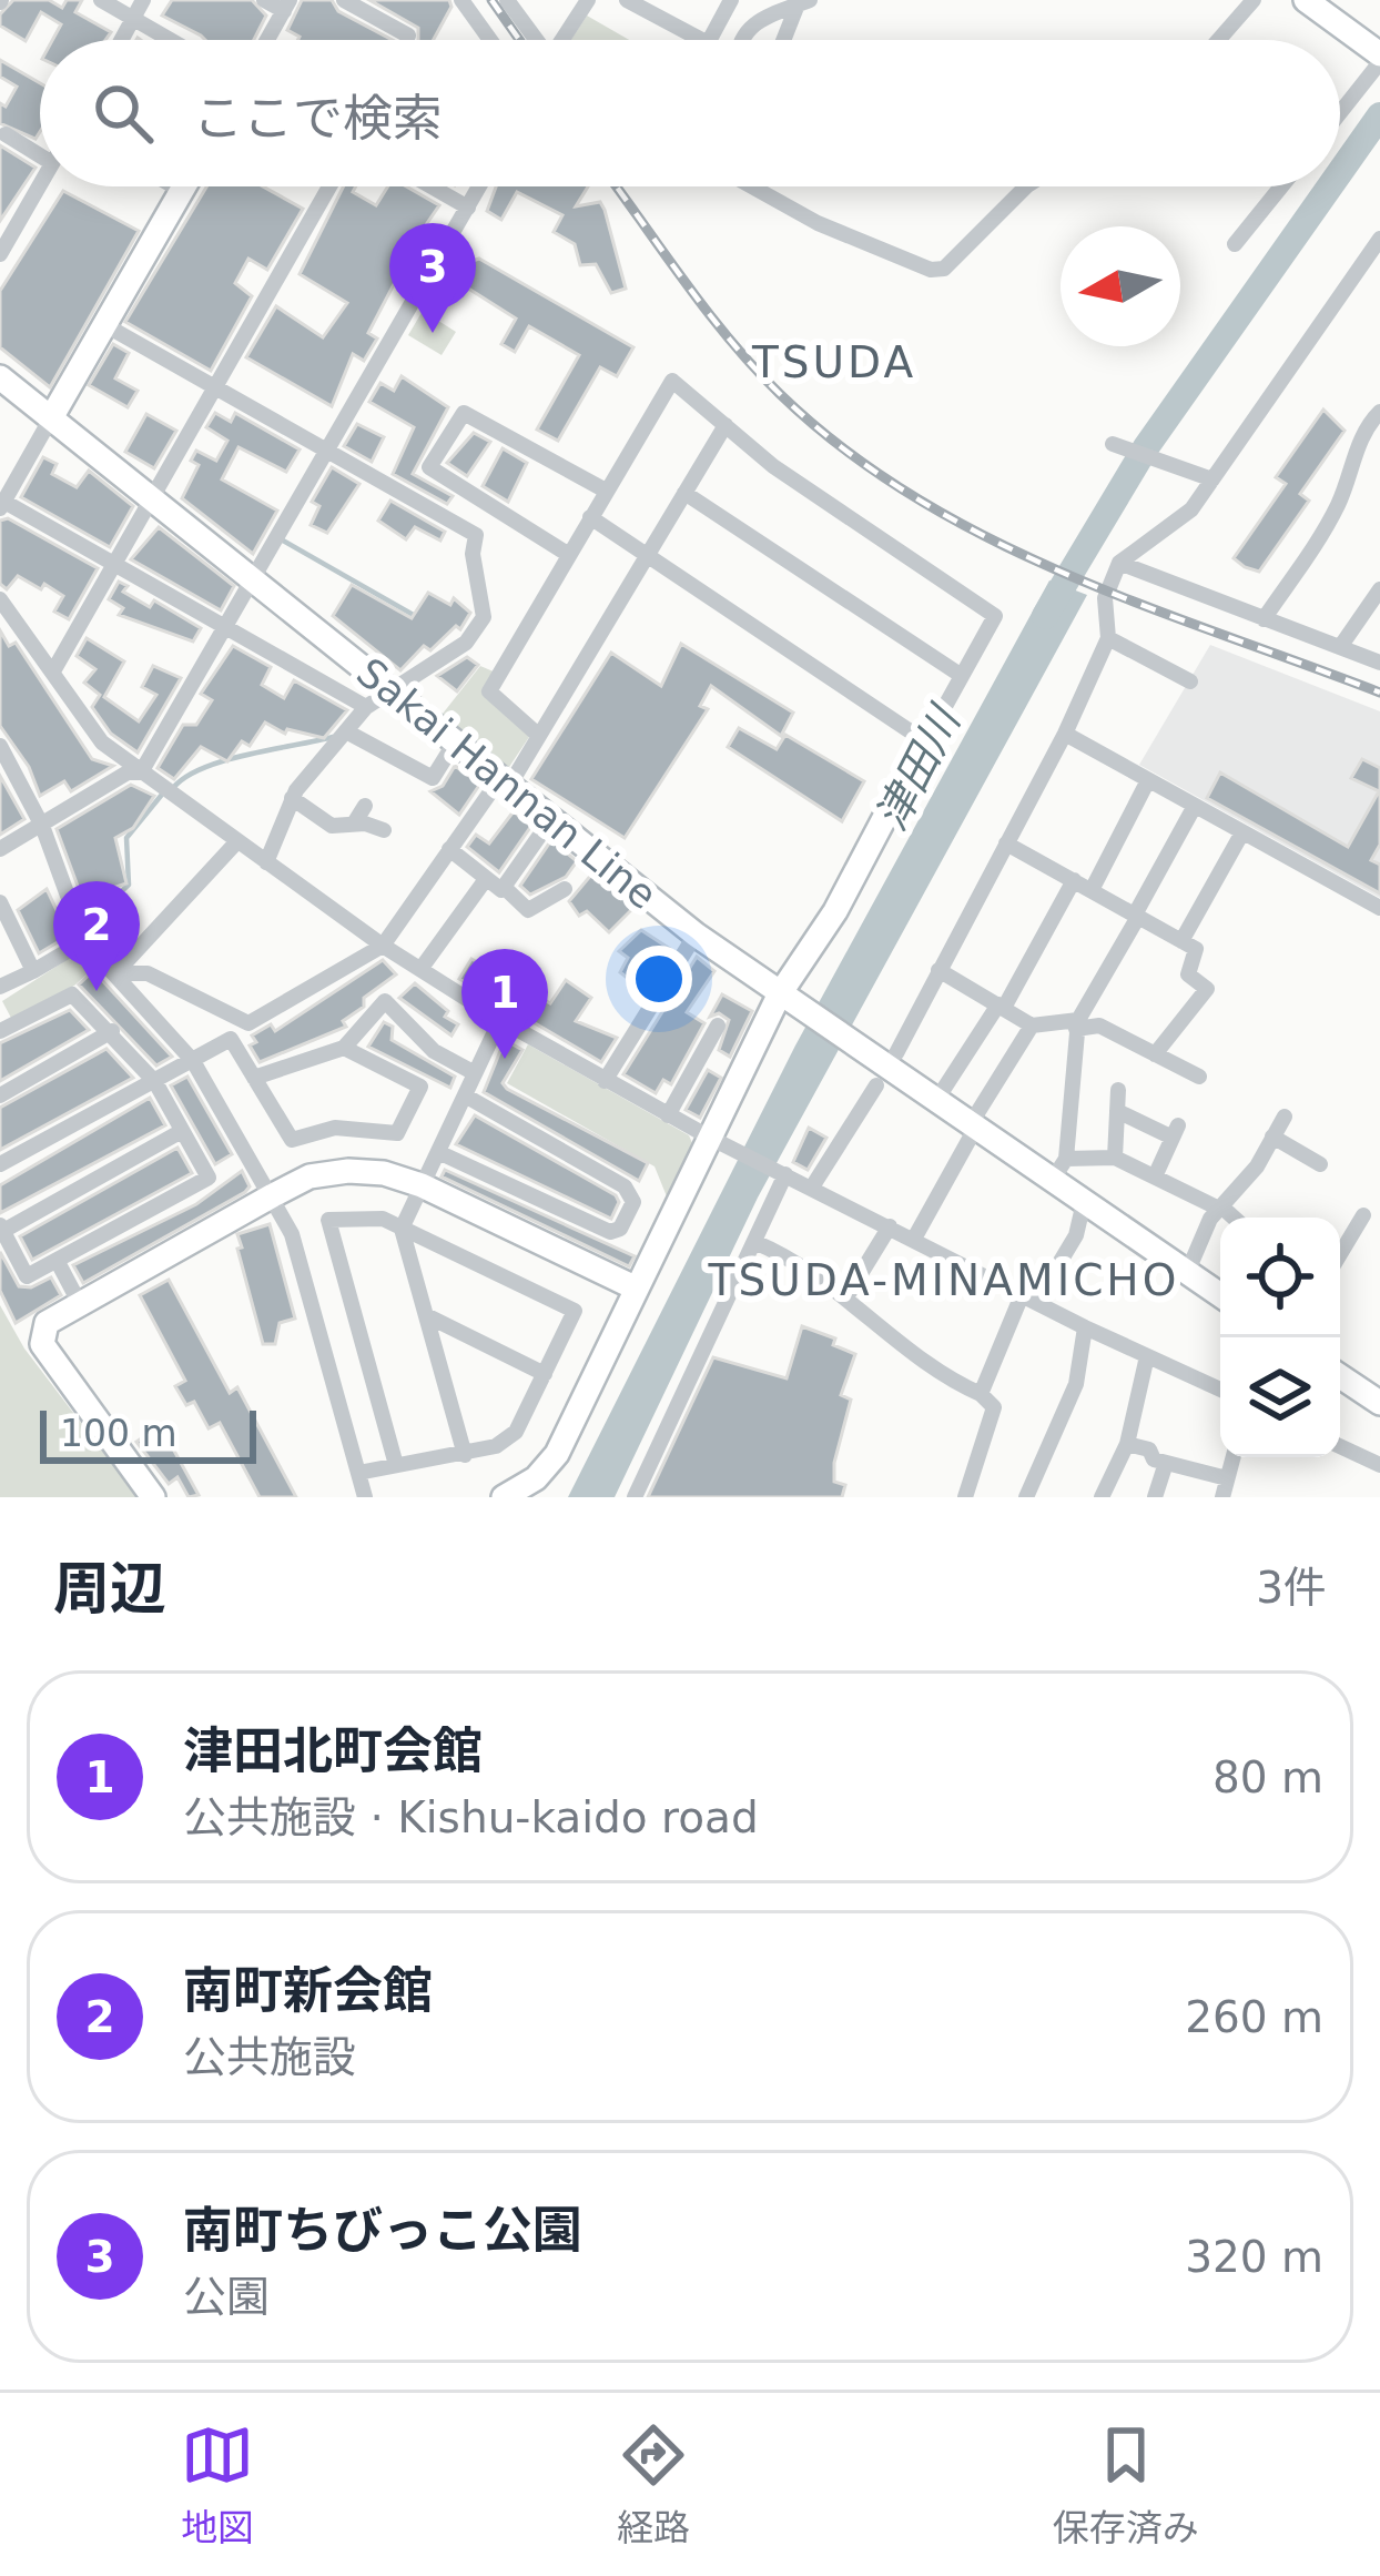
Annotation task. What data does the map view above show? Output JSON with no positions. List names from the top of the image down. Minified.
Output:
{"streets":{"street":["Sakai Hannan Line"]},"districts":["TSUDA","TSUDA-MINAMICHO"],"water":["津田川"],"scale_bar":"100 m","north":"left","page":{"search":"ここで検索","pins":["3","2","1"],"scale":"100 m","heading":["周辺","3件"],"list":[{"mark":"1","name":"津田北町会館","note":"公共施設 · Kishu-kaido road","value":"80 m"},{"mark":"2","name":"南町新会館","note":"公共施設","value":"260 m"},{"mark":"3","name":"南町ちびっこ公園","note":"公園","value":"320 m"}],"nav":["地図","経路","保存済み"]}}
